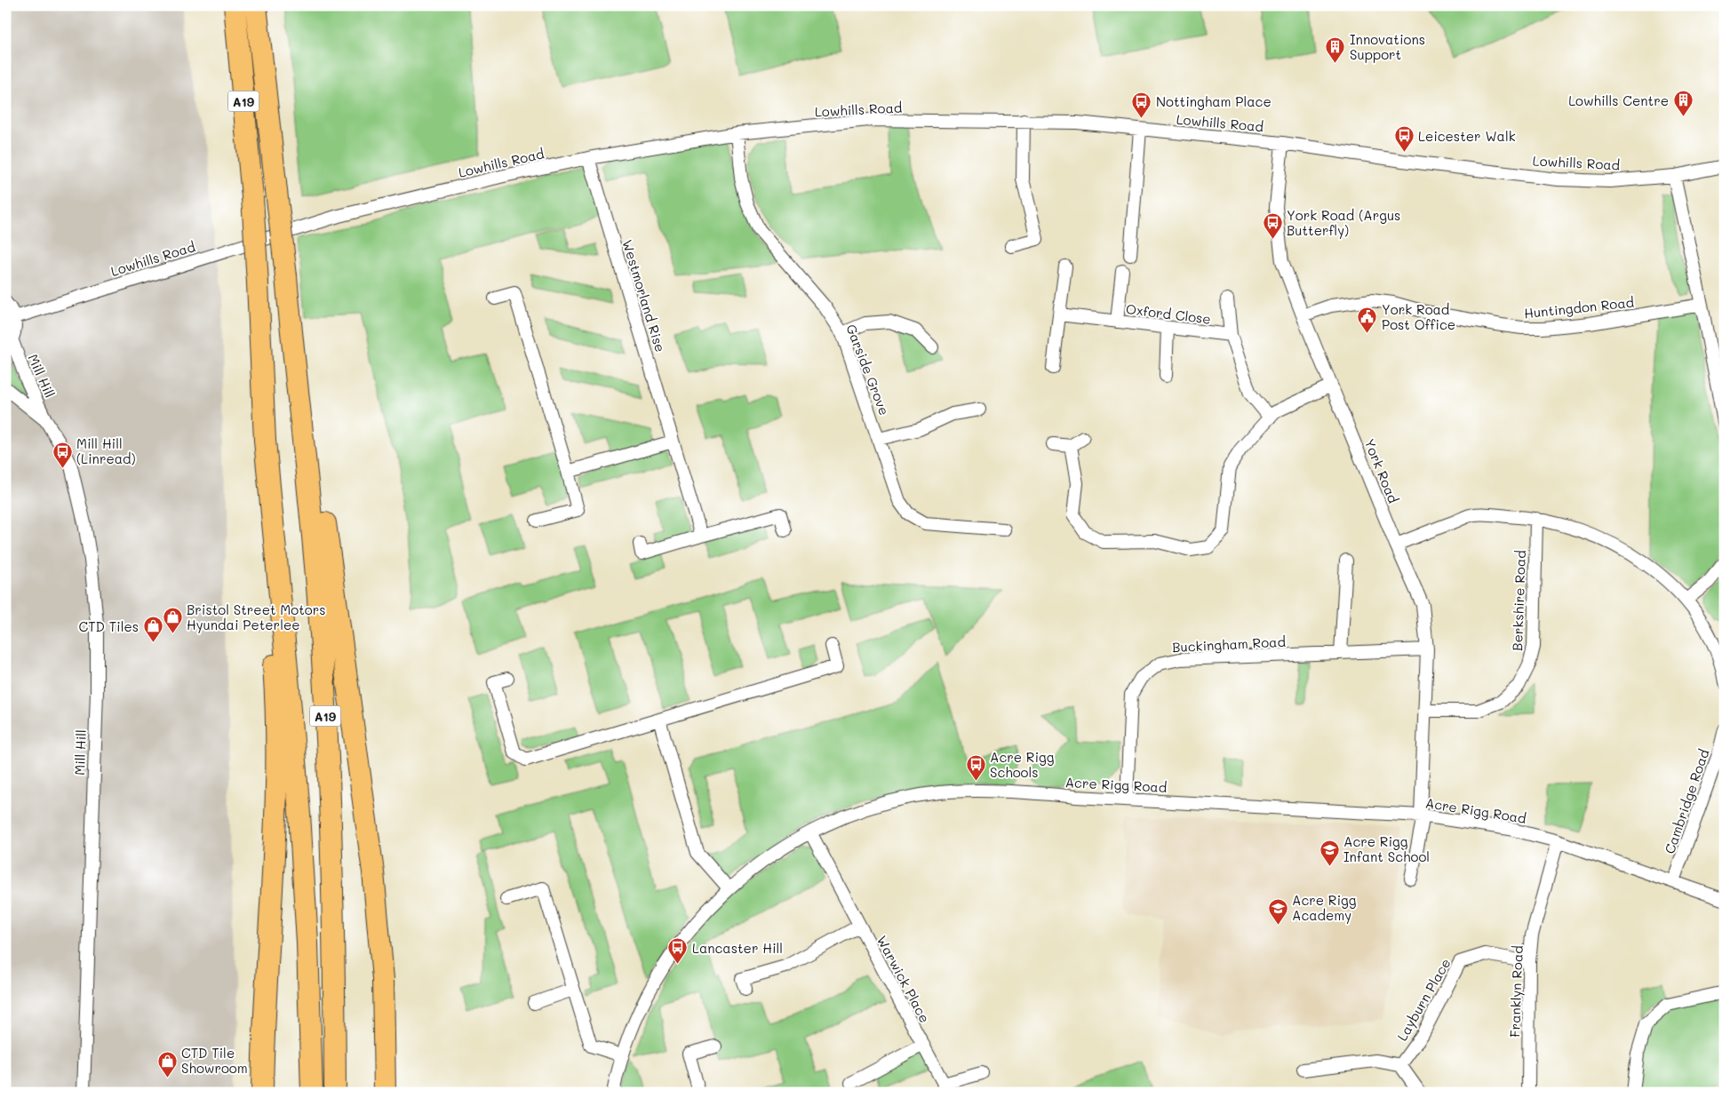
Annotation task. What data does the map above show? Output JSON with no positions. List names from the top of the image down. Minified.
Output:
{"streets":{"highway":["A19"],"street":["Lowhills Road","Westmorland Rise","Huntingdon Road","Oxford Close","Garside Grove","Mill Hill","York Road","Berkshire Road","Buckingham Road","Acre Rigg Road","Cambridge Road","Warwick Place","Franklyn Road","Layburn Place"]},"crossings":[["Lowhills Road","Westmorland Rise"],["Lowhills Road","Garside Grove"],["Lowhills Road","York Road"],["Huntingdon Road","York Road"],["York Road","Berkshire Road"],["York Road","Buckingham Road"],["York Road","Acre Rigg Road"],["Buckingham Road","Acre Rigg Road"],["Acre Rigg Road","Cambridge Road"],["Acre Rigg Road","Warwick Place"],["Acre Rigg Road","Franklyn Road"],["Franklyn Road","Layburn Place"]],"places":{"building":["Innovations Support","Lowhills Centre"],"bus stop":["Nottingham Place","Leicester Walk","York Road (Argus Butterfly)","Mill Hill (Linread)","Acre Rigg Schools","Lancaster Hill"],"public building":["York Road Post Office"],"shop":["Bristol Street Motors Hyundai Peterlee","CTD Tiles","CTD Tile Showroom"],"school or university":["Acre Rigg Infant School","Acre Rigg Academy"]}}
